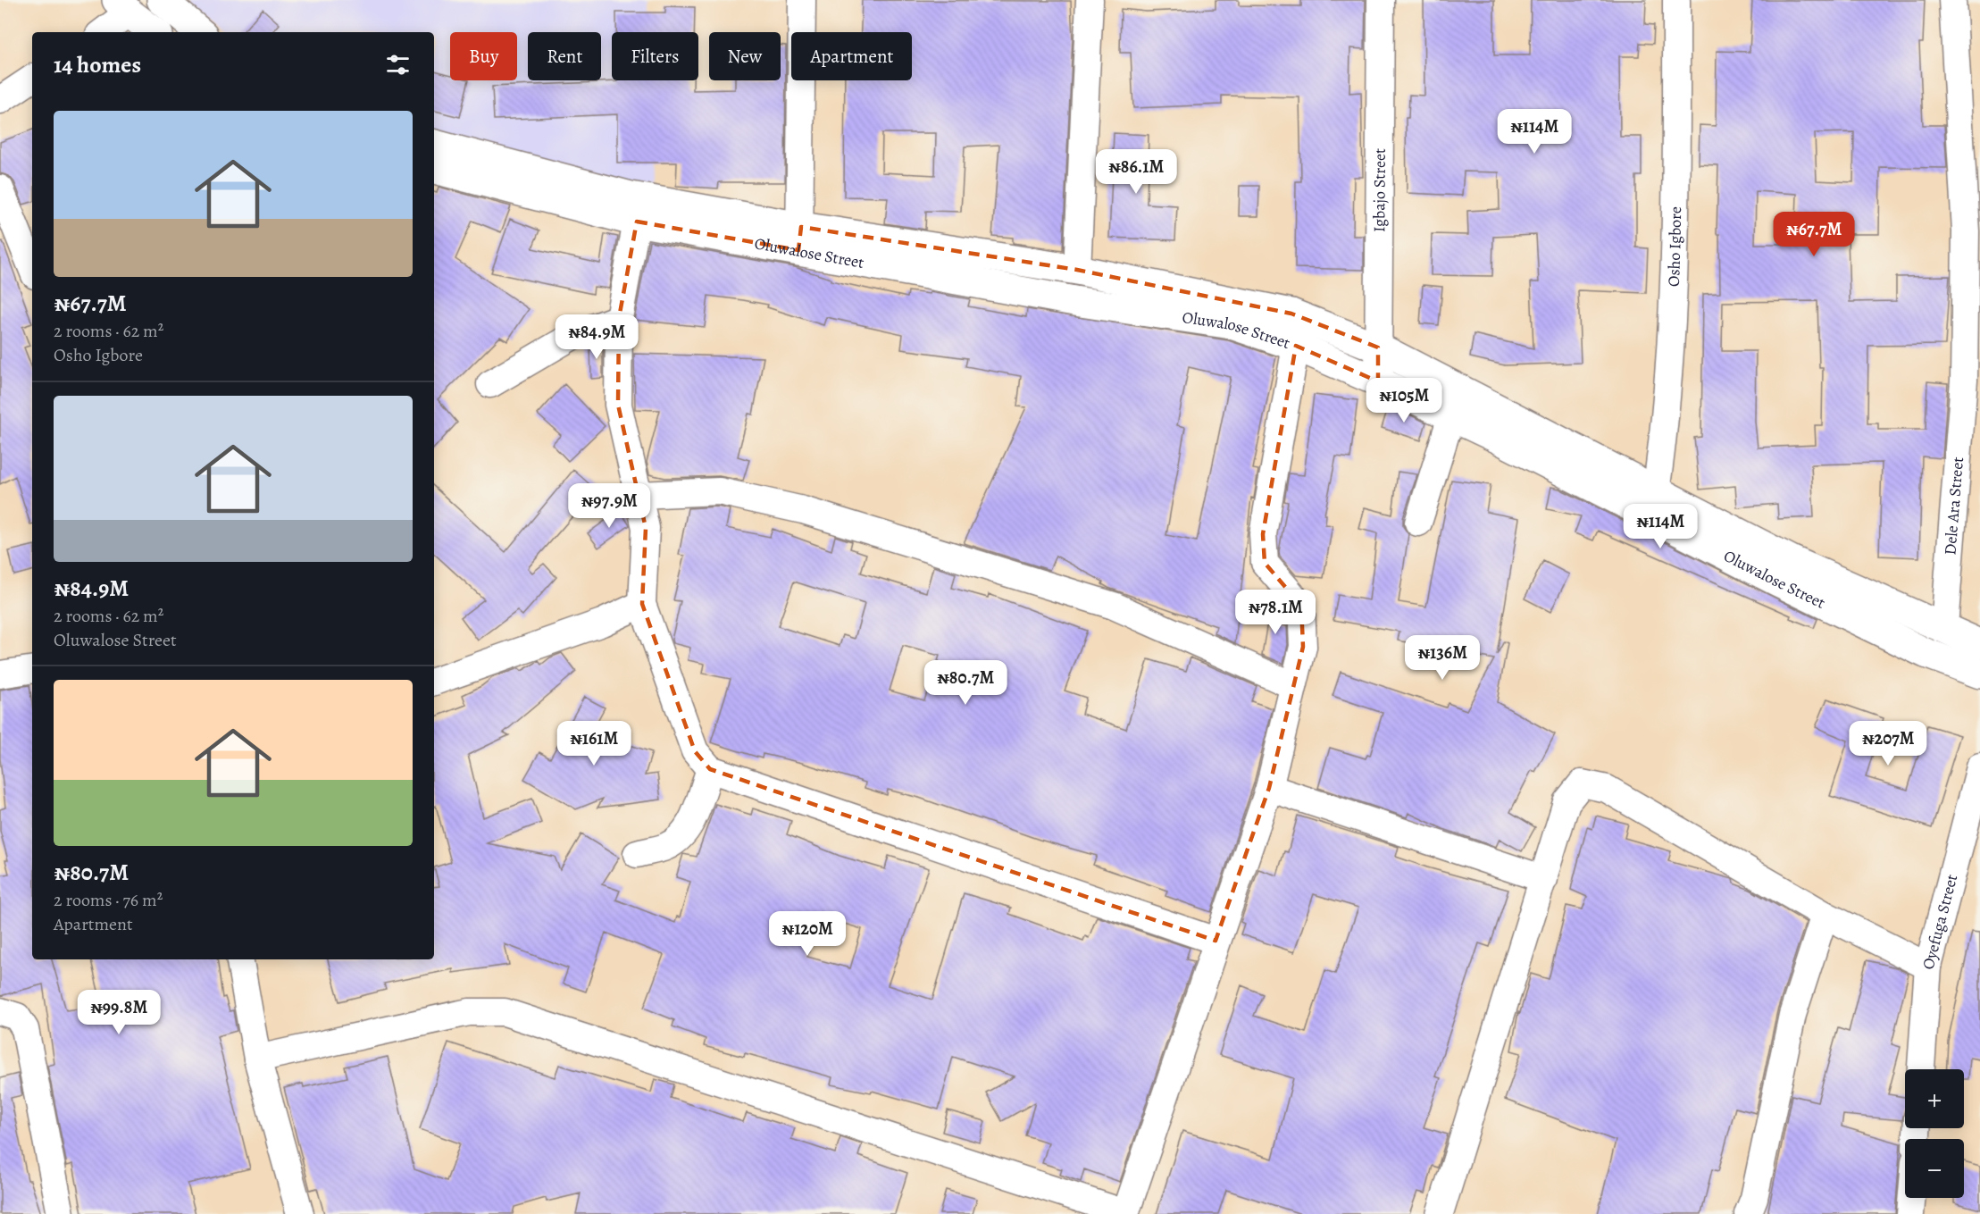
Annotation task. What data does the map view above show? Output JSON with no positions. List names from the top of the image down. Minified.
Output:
{"streets":{"street":["Igbajo Street","Osho Igbore","Oluwalose Street","Dele Ara Street","Oyefuga Street"]},"crossings":[["Igbajo Street","Oluwalose Street"],["Osho Igbore","Oluwalose Street"],["Oluwalose Street","Dele Ara Street"]],"page":{"chip":["Buy","Rent","Filters","New","Apartment"],"heading":"14 homes","list":[{"name":"₦67.7M","note":"2 rooms · 62 m² · Osho Igbore"},{"name":"₦84.9M","note":"2 rooms · 62 m² · Oluwalose Street"},{"name":"₦80.7M","note":"2 rooms · 76 m² · Apartment"}],"price":["₦114M","₦86.1M","₦67.7M","₦84.9M","₦105M","₦97.9M","₦114M","₦78.1M","₦136M","₦80.7M","₦161M","₦207M","₦120M","₦99.8M"],"map_buttons":["+","−"]}}
